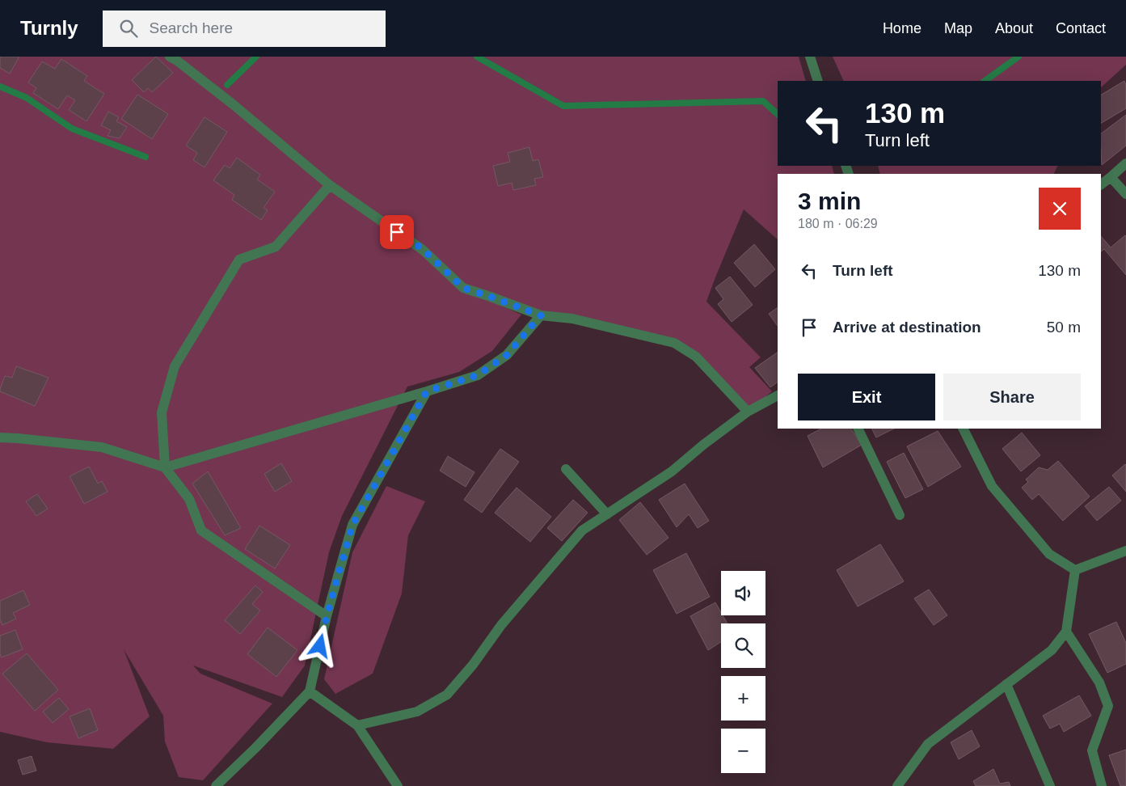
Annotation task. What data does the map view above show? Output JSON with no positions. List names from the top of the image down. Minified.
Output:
{"page":{"header":"Turnly","search":"Search here","nav":["Home","Map","About","Contact"],"turn":["130 m","Turn left"],"heading":["3 min","180 m · 06:29"],"list":[{"name":"Turn left","value":"130 m"},{"name":"Arrive at destination","value":"50 m"}],"buttons":["Exit","Share"],"map_buttons":["+","−"]}}
